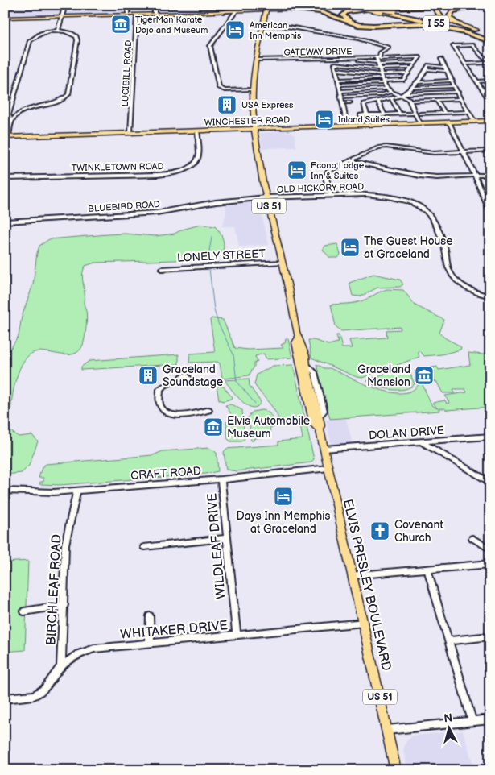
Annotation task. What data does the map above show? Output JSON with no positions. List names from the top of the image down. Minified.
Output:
{"streets":{"highway":["I 55"],"main road":["WINCHESTER ROAD","US 51","ELVIS PRESLEY BOULEVARD"],"street":["GATEWAY DRIVE","LUCIBILL ROAD","TWINKLETOWN ROAD","OLD HICKORY ROAD","BLUEBIRD ROAD","LONELY STREET","DOLAN DRIVE","CRAFT ROAD","WILDLEAF DRIVE","BIRCHLEAF ROAD","WHITAKER DRIVE"]},"crossings":[["GATEWAY DRIVE","ELVIS PRESLEY BOULEVARD"],["LUCIBILL ROAD","WINCHESTER ROAD"],["WINCHESTER ROAD","TWINKLETOWN ROAD"],["WINCHESTER ROAD","ELVIS PRESLEY BOULEVARD"],["OLD HICKORY ROAD","BLUEBIRD ROAD"],["OLD HICKORY ROAD","ELVIS PRESLEY BOULEVARD"],["BLUEBIRD ROAD","ELVIS PRESLEY BOULEVARD"],["LONELY STREET","ELVIS PRESLEY BOULEVARD"],["DOLAN DRIVE","ELVIS PRESLEY BOULEVARD"],["CRAFT ROAD","WILDLEAF DRIVE"],["CRAFT ROAD","ELVIS PRESLEY BOULEVARD"],["CRAFT ROAD","BIRCHLEAF ROAD"],["WILDLEAF DRIVE","WHITAKER DRIVE"],["ELVIS PRESLEY BOULEVARD","WHITAKER DRIVE"],["BIRCHLEAF ROAD","WHITAKER DRIVE"]],"places":{"museum":["TigerMan Karate Dojo and Museum","Graceland Mansion","Elvis Automobile Museum"],"hotel":["American Inn Memphis","Inland Suites","Econo Lodge Inn & Suites","The Guest House at Graceland","Days Inn Memphis at Graceland"],"building":["USA Express","Graceland Soundstage"],"church":["Covenant Church"]},"north":"top"}
